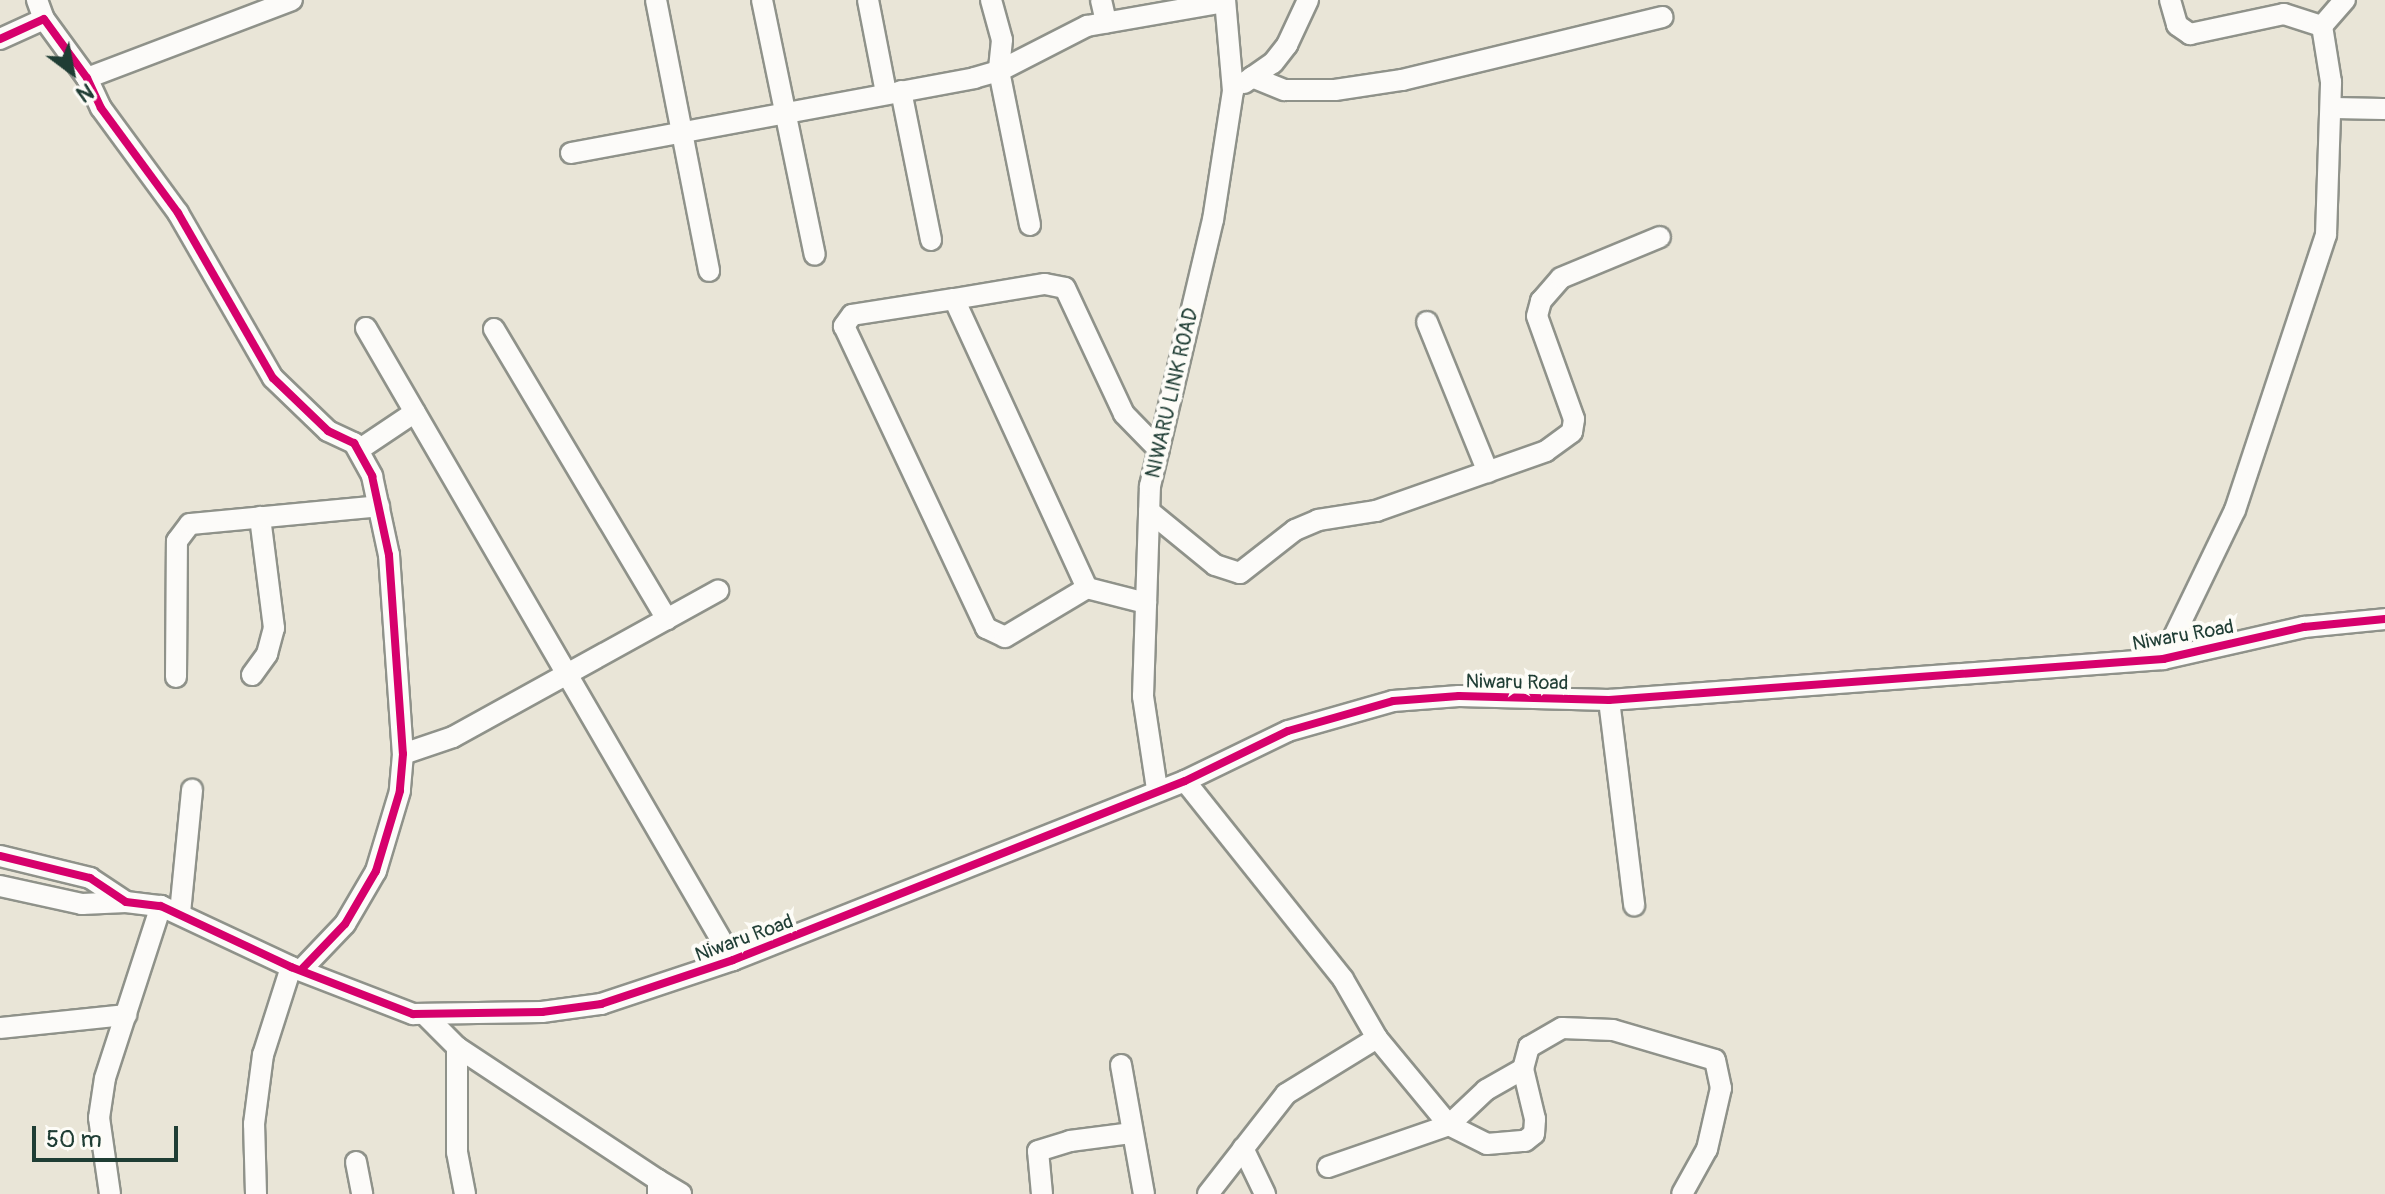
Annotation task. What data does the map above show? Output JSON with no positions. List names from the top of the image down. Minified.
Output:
{"streets":{"street":["NIWARU LINK ROAD","Niwaru Road"]},"crossings":[["NIWARU LINK ROAD","Niwaru Road"]],"scale_bar":"50 m","north":"bottom right"}
